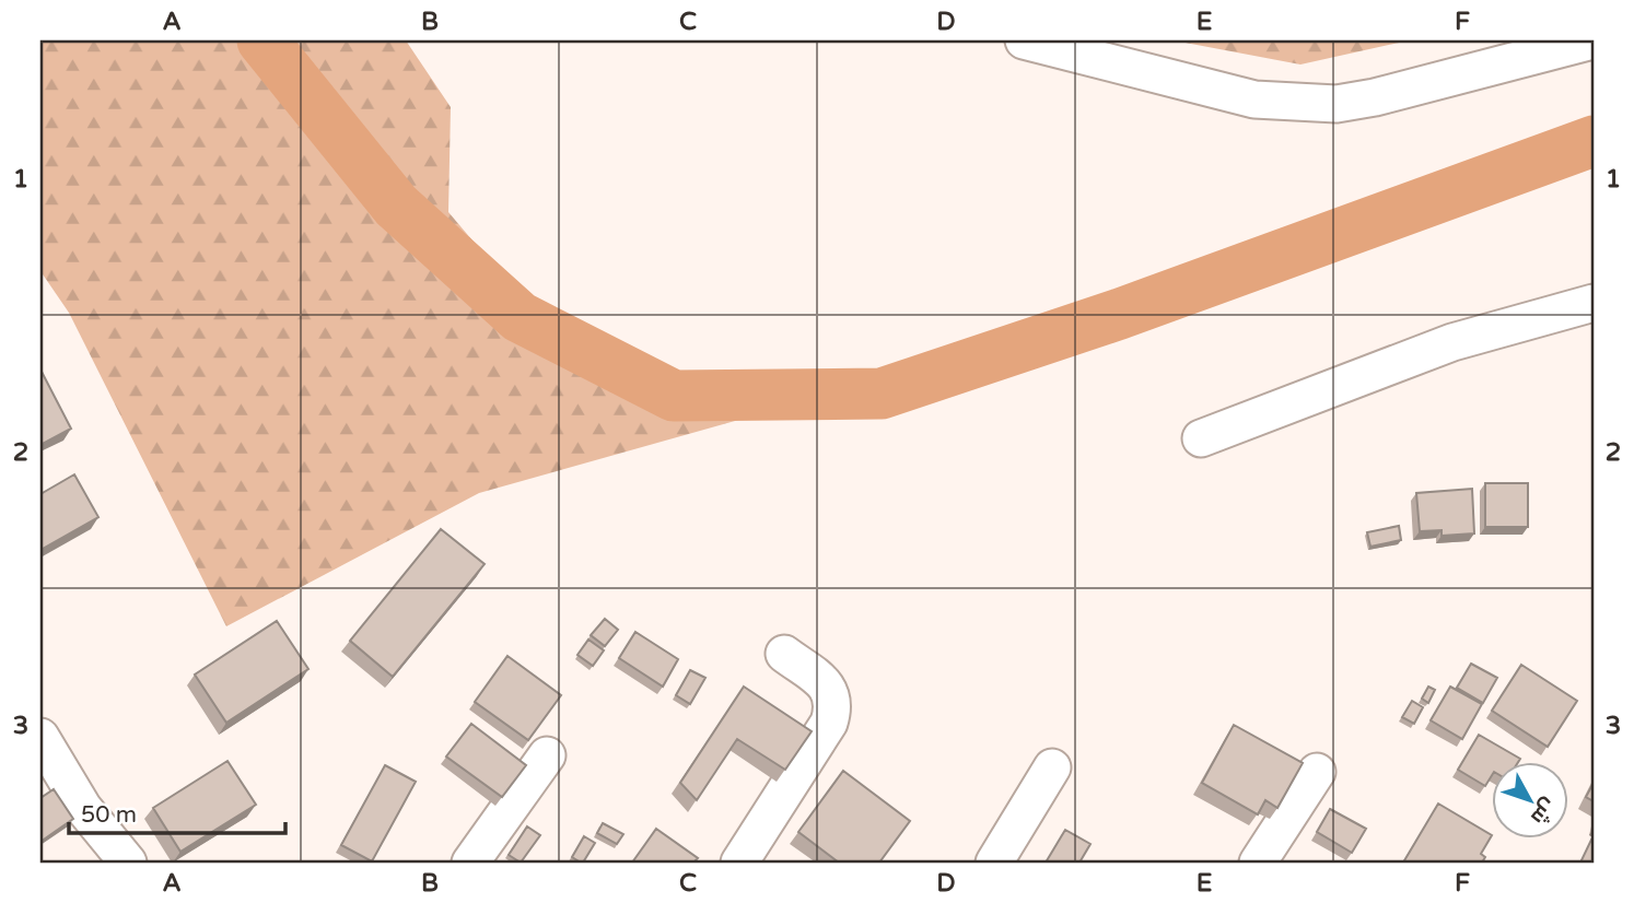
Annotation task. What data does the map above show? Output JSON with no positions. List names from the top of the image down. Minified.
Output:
{"scale_bar":"50 m","north":"bottom right","grid":{"columns":["A","B","C","D","E","F"],"rows":["1","2","3"]}}
